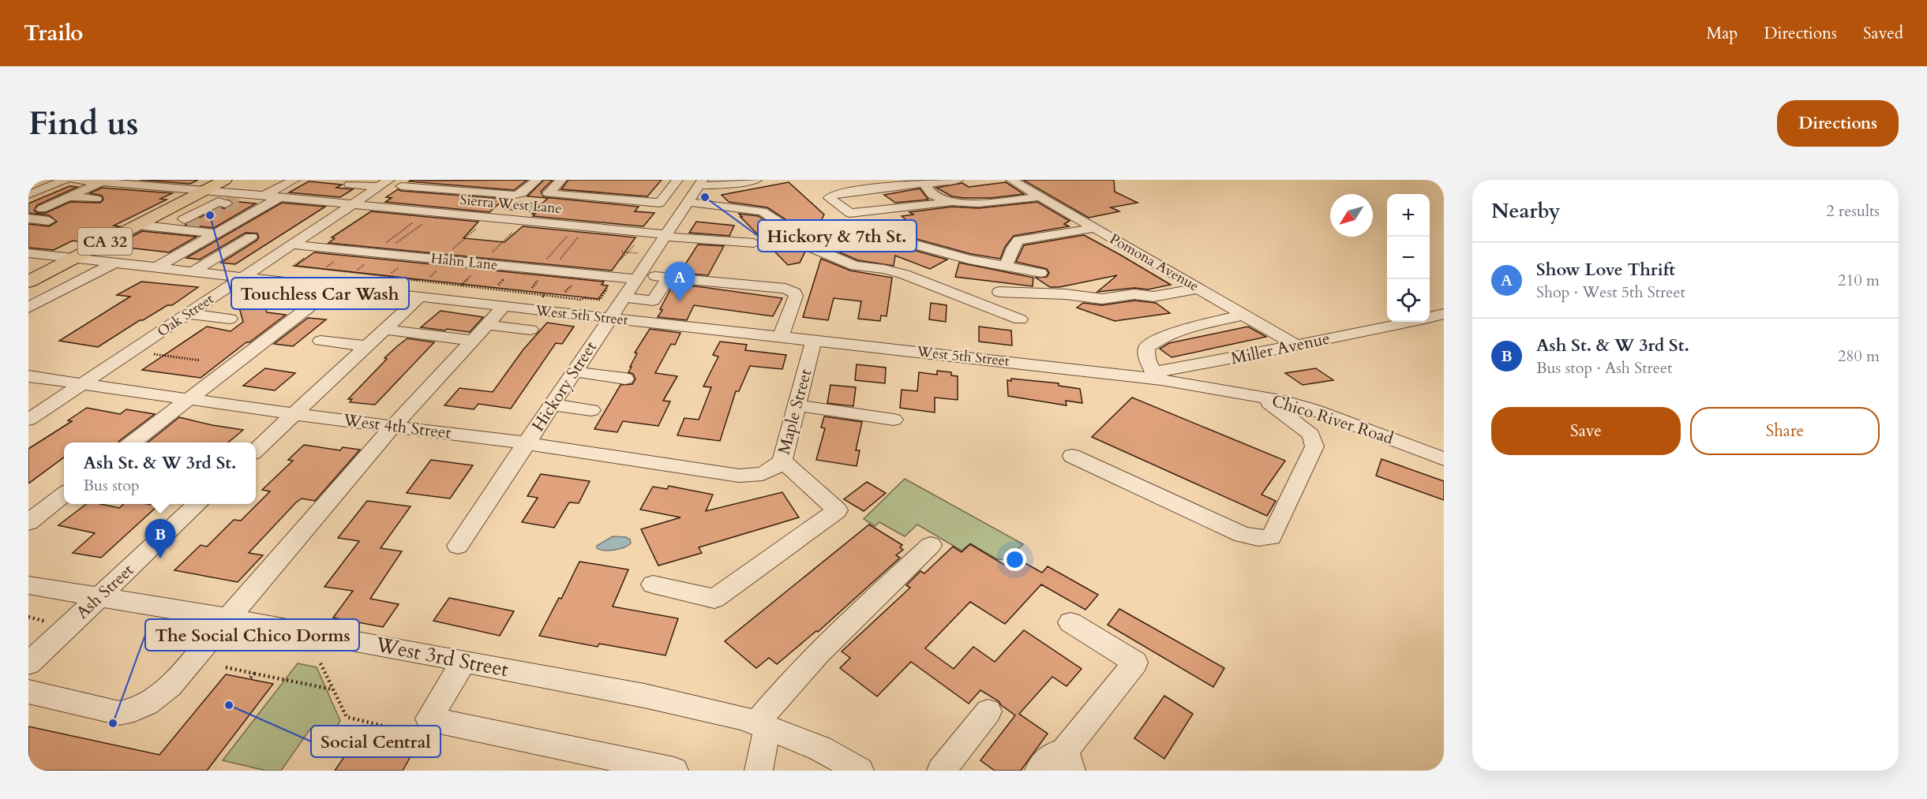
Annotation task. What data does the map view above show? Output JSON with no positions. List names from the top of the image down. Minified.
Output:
{"streets":{"main road":["CA 32"],"street":["Sierra West Lane","Hahn Lane","Pomona Avenue","Oak Street","West 5th Street","Miller Avenue","Hickory Street","Maple Street","Chico River Road","West 4th Street","Ash Street","West 3rd Street"]},"crossings":[["Sierra West Lane","Oak Street"],["Sierra West Lane","Hickory Street"],["CA 32","West 5th Street"],["Hahn Lane","Oak Street"],["Hahn Lane","West 5th Street"],["Hahn Lane","Hickory Street"],["Pomona Avenue","Miller Avenue"],["Oak Street","West 5th Street"],["Oak Street","West 4th Street"],["West 5th Street","Miller Avenue"],["West 5th Street","Hickory Street"],["West 5th Street","Maple Street"],["West 5th Street","Chico River Road"],["Miller Avenue","Chico River Road"],["Hickory Street","West 4th Street"],["Maple Street","West 4th Street"],["Ash Street","West 3rd Street"]],"places":["Hickory & 7th St.","Touchless Car Wash","Social Central","The Social Chico Dorms"],"north":"bottom left","page":{"header":"Trailo","nav":["Map","Directions","Saved"],"buttons":["Directions",["Save","Share"]],"title":"Find us","heading":["Nearby","2 results"],"map_buttons":["+","−"],"list":[{"mark":"A","name":"Show Love Thrift","note":"Shop · West 5th Street","value":"210 m"},{"mark":"B","name":"Ash St. & W 3rd St.","note":"Bus stop · Ash Street","value":"280 m"}],"pins":["A","B"],"popup":["Ash St. & W 3rd St.","Bus stop"]}}
